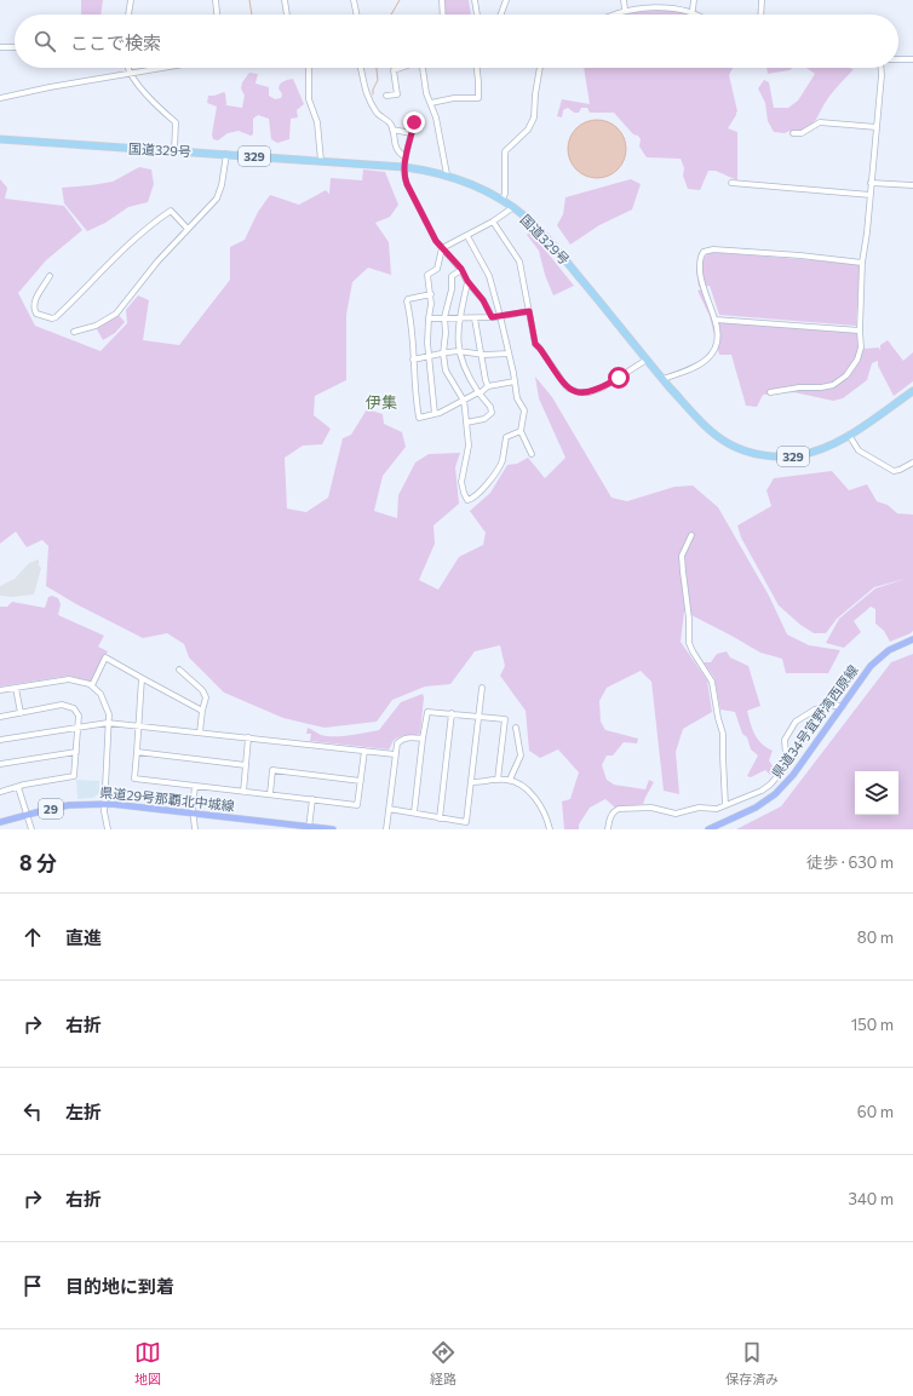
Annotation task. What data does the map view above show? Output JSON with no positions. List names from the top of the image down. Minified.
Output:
{"streets":{"highway":["国道329号","329"],"main road":["県道34号宜野湾西原線","県道29号那覇北中城線","29"]},"districts":["伊集"],"page":{"search":"ここで検索","heading":["8 分","徒歩 · 630 m"],"list":[["直進","80 m"],["右折","150 m"],["左折","60 m"],["右折","340 m"],"目的地に到着"],"nav":["地図","経路","保存済み"]}}
